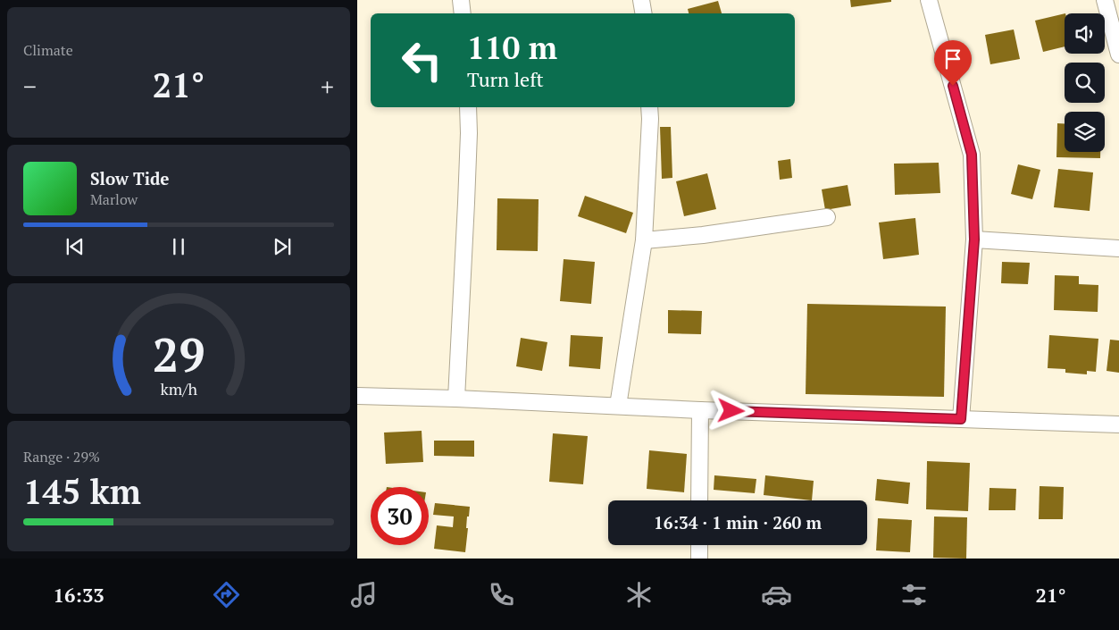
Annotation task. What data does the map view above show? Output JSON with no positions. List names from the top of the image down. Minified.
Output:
{"page":{"tile":["Climate",["Range · 29%","145 km"]],"turn":["110 m","Turn left"],"heat":["−","21°","+"],"song":["Slow Tide","Marlow"],"limit":"30","trip":"16:34 · 1 min · 260 m","tabs":["16:33","21°"],"gauge":["29","km/h"]}}
